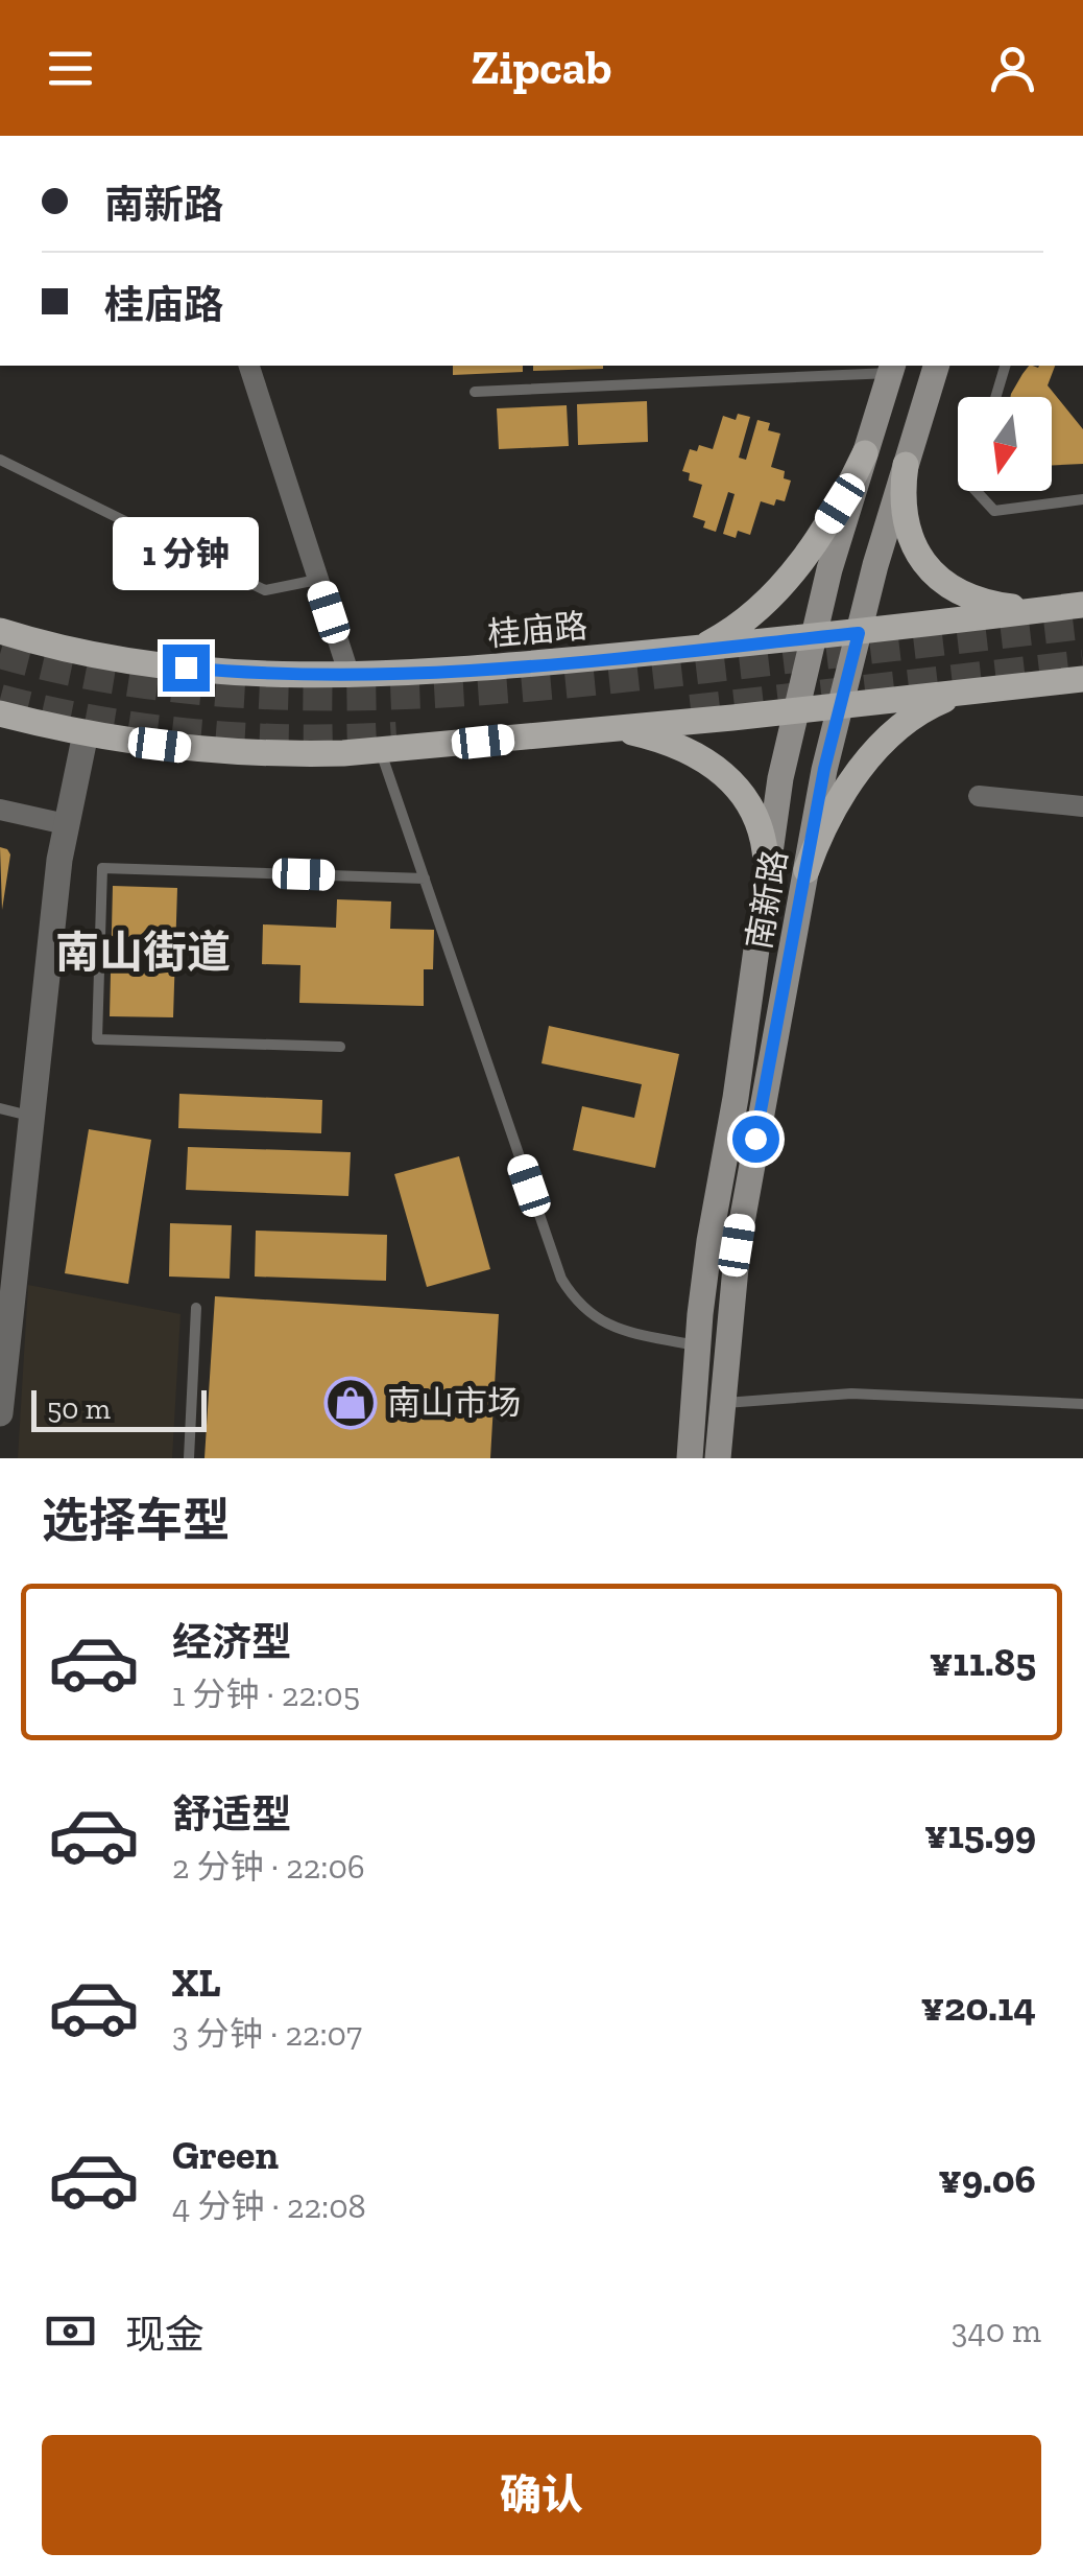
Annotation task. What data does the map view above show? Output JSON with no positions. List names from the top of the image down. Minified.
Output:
{"streets":{"main road":["桂庙路","南新路"]},"crossings":[["桂庙路","南新路"]],"districts":["南山街道"],"places":{"shop":["南山市场"]},"scale_bar":"50 m","north":"bottom","page":{"header":"Zipcab","banner":["南新路","桂庙路"],"bubble":"1 分钟","scale":"50 m","heading":"选择车型","list":[{"name":"经济型","note":"1 分钟 · 22:05","value":"¥11.85"},{"name":"舒适型","note":"2 分钟 · 22:06","value":"¥15.99"},{"name":"XL","note":"3 分钟 · 22:07","value":"¥20.14"},{"name":"Green","note":"4 分钟 · 22:08","value":"¥9.06"}],"pay":["现金","340 m"],"buttons":"确认"}}
